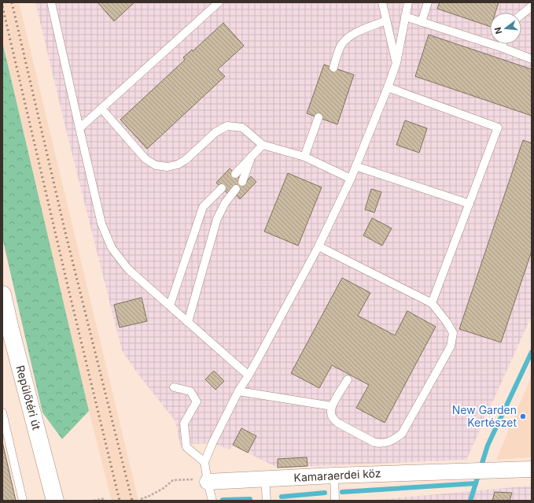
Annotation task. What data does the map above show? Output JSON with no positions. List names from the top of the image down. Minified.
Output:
{"streets":{"street":["Repülőtéri út","Kamaraerdei köz"]},"places":["New Garden Kertészet"],"north":"left"}
